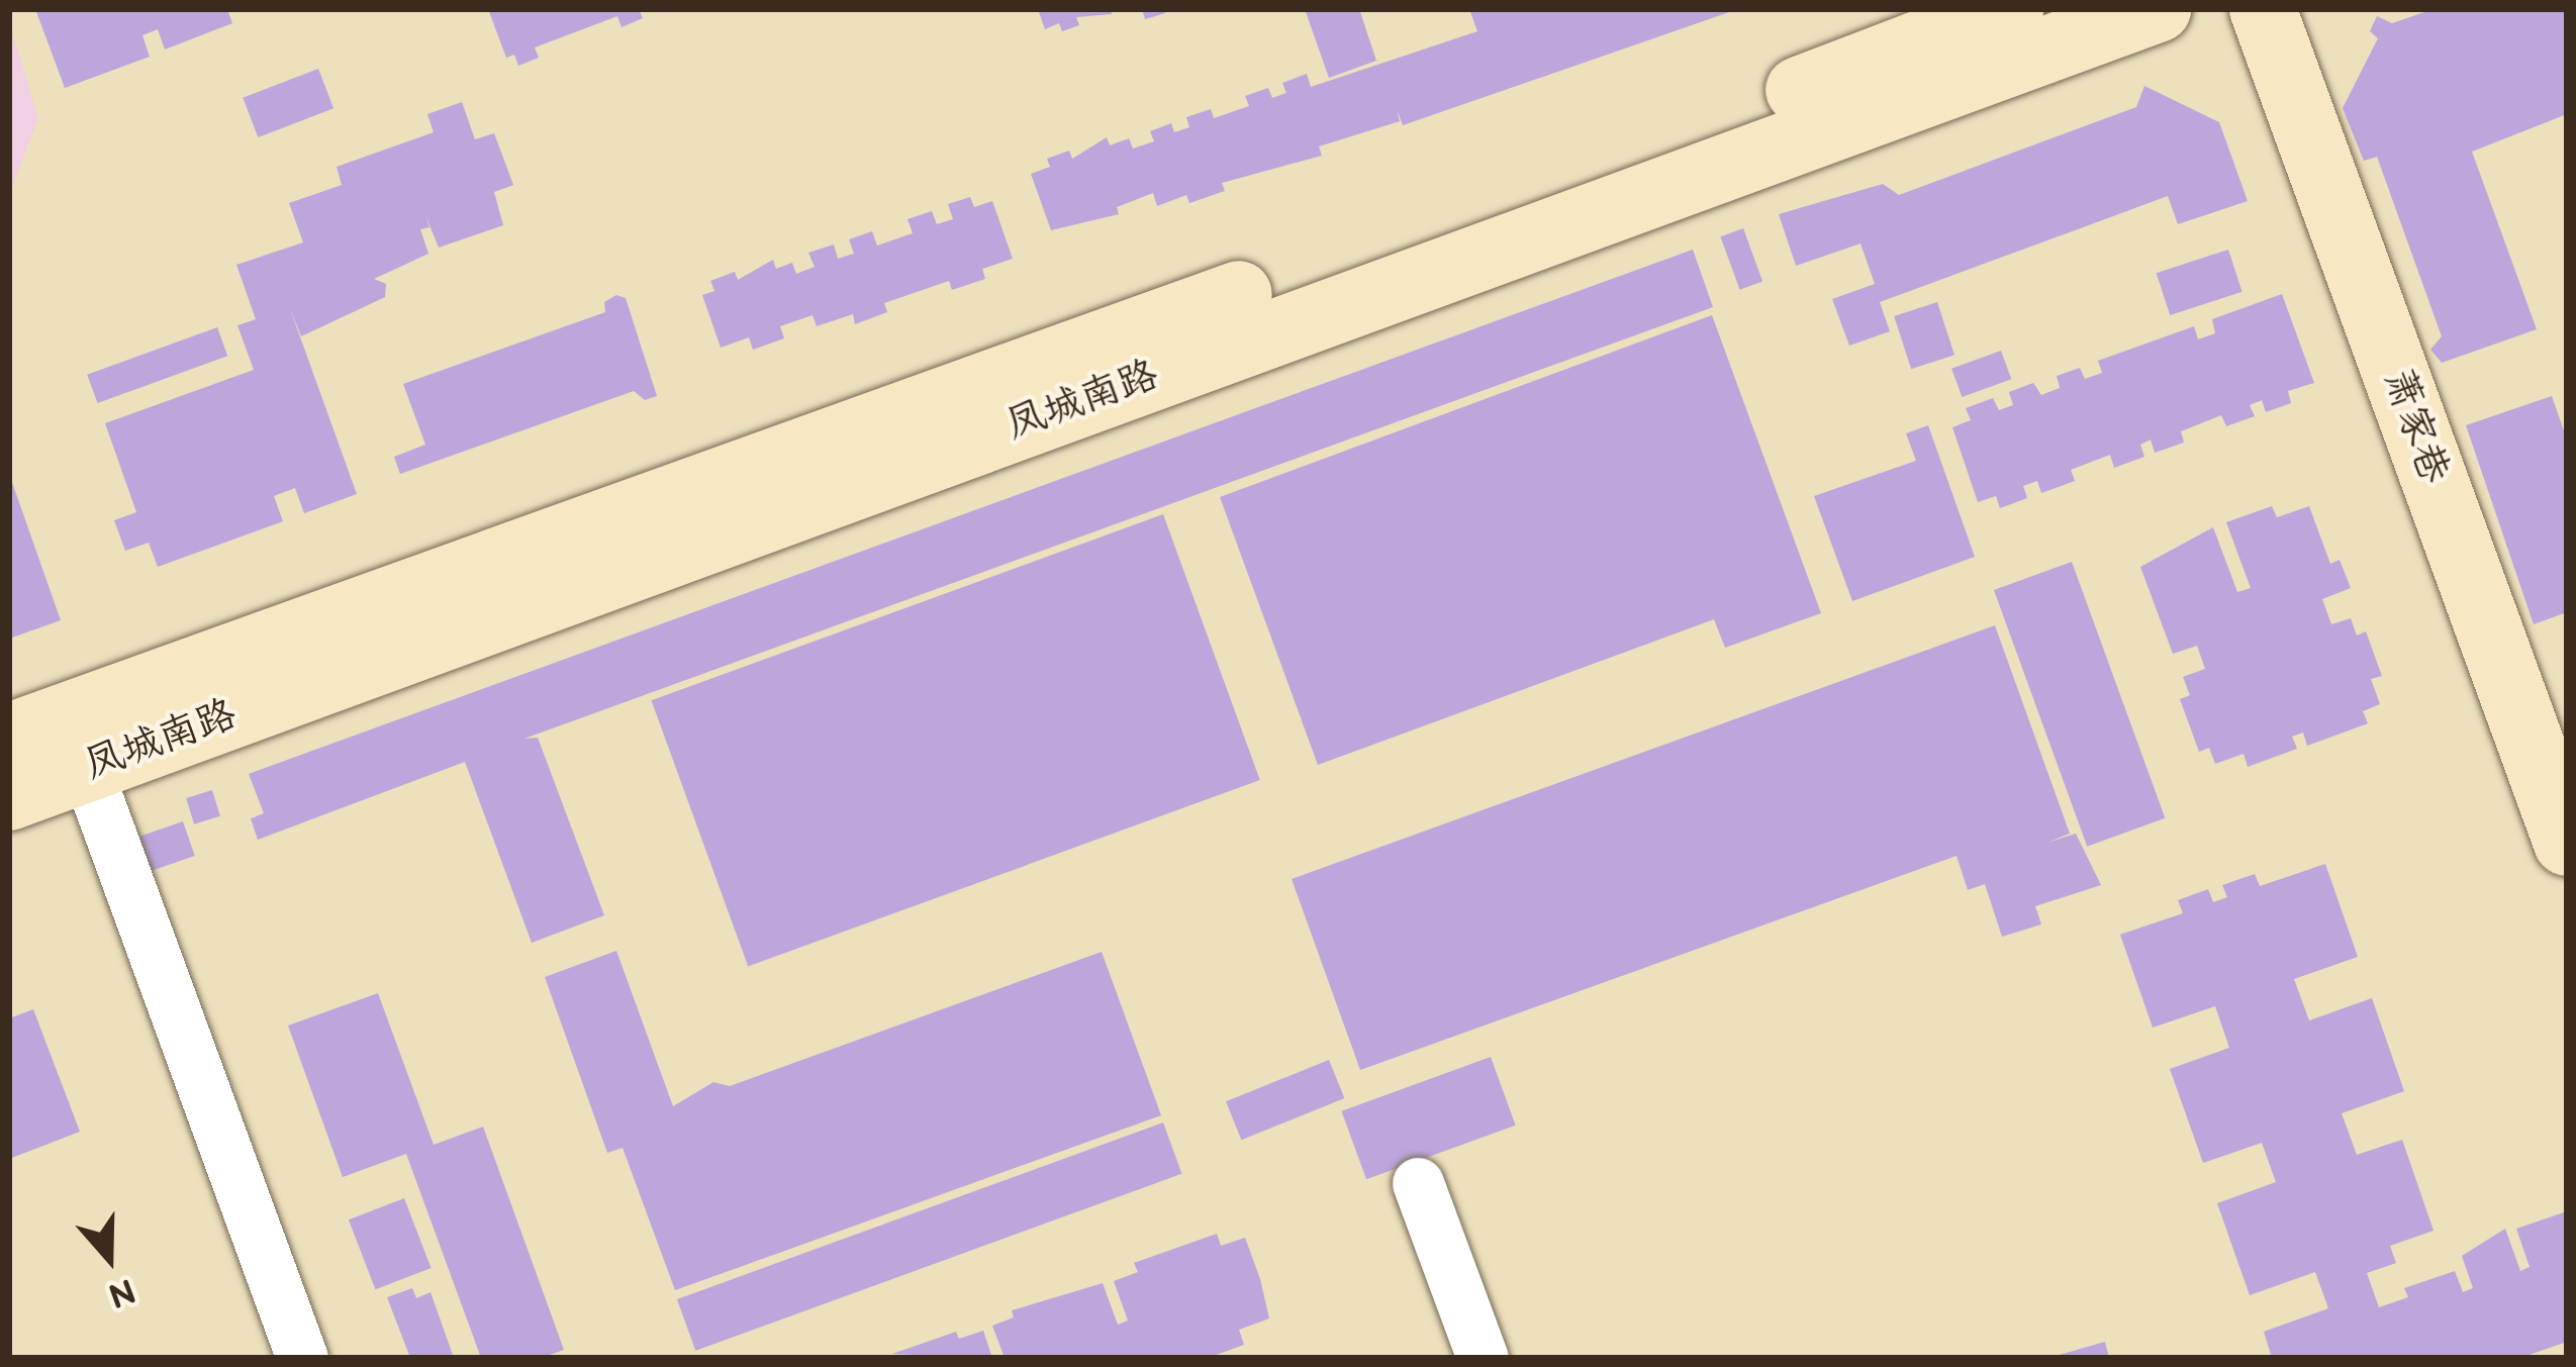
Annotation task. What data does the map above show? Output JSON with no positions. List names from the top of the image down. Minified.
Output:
{"streets":{"street":["凤城南路","萧家巷"]},"north":"bottom"}
